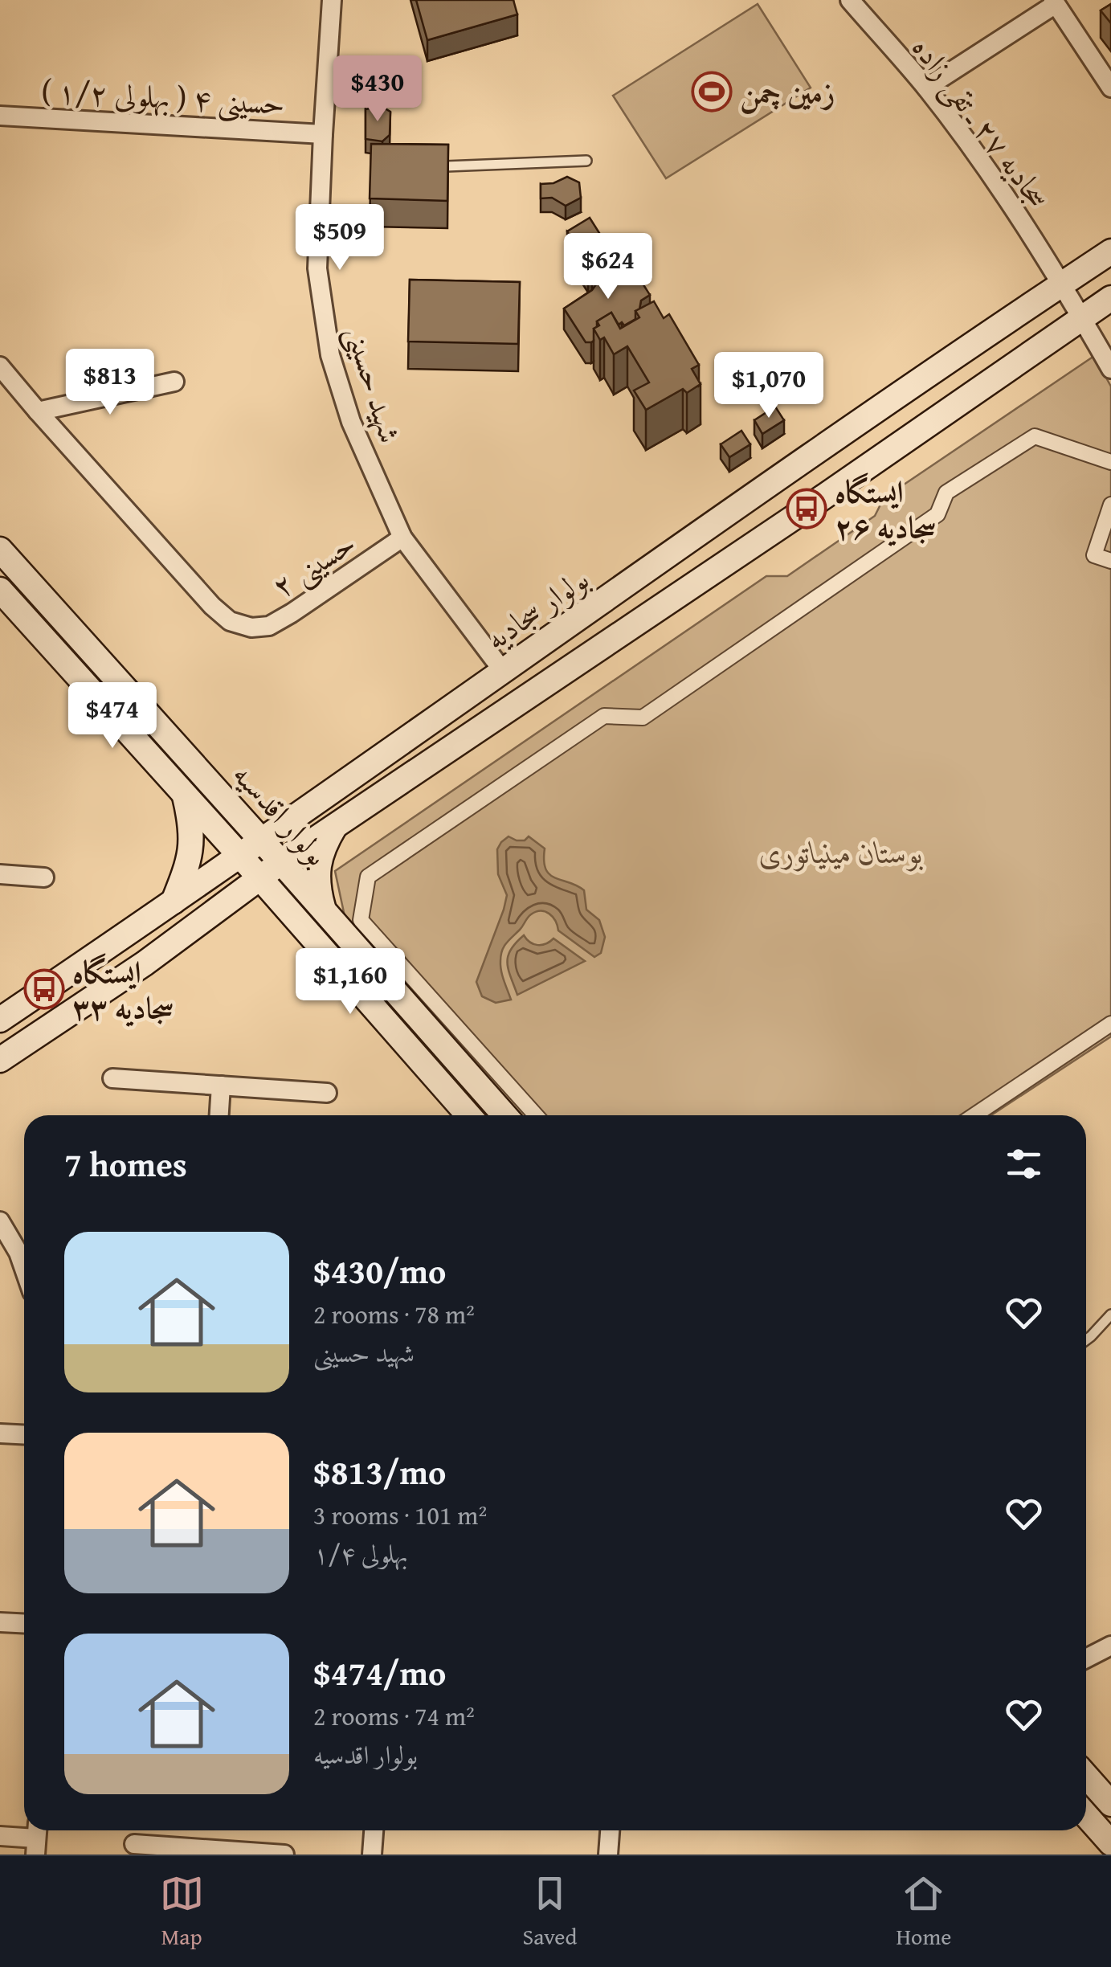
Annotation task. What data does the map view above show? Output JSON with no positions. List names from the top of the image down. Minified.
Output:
{"streets":{"main road":["بولوار سجادیه","بولوار اقدسیه"],"street":["حسینی ۴ ( بهلولی ۱/۲ )","سجادیه ۲۷ ـ تقی زاده","شهید حسینی","حسینی ۲"]},"crossings":[["حسینی ۴ ( بهلولی ۱/۲ )","شهید حسینی"],["سجادیه ۲۷ ـ تقی زاده","بولوار سجادیه"],["شهید حسینی","حسینی ۲"],["شهید حسینی","بولوار سجادیه"],["بولوار سجادیه","بولوار اقدسیه"]],"parks":["بوستان مینیاتوری"],"places":{"sports":["زمین چمن"],"bus stop":["ایستگاه سجادیه ۲۶","ایستگاه سجادیه ۳۳"]},"page":{"price":["$430","$509","$624","$813","$1,070","$474","$1,160"],"heading":"7 homes","list":[{"name":"$430/mo","note":"2 rooms · 78 m² · شهید حسینی"},{"name":"$813/mo","note":"3 rooms · 101 m² · بهلولی ۱/۴"},{"name":"$474/mo","note":"2 rooms · 74 m² · بولوار اقدسیه"}],"tabs":["Map","Saved","Home"]}}
